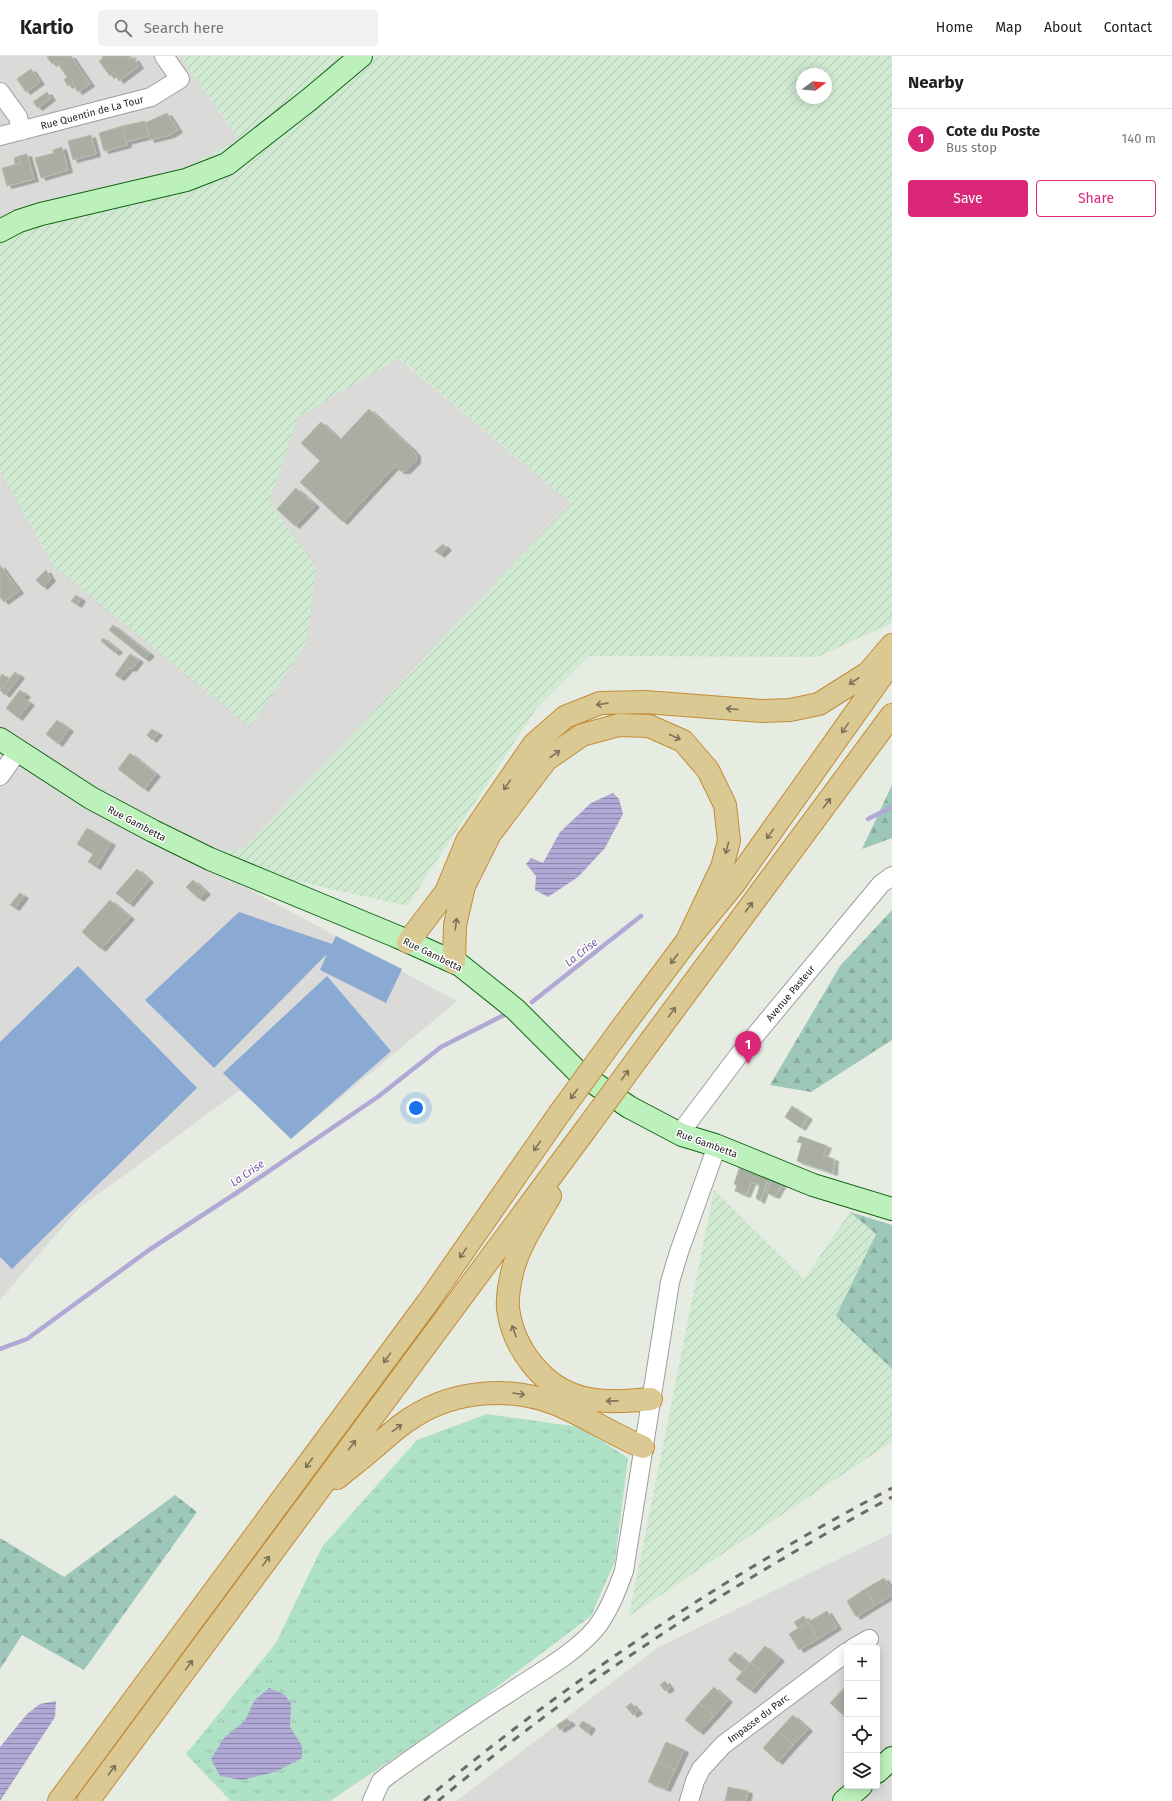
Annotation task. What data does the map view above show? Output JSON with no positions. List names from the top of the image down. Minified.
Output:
{"streets":{"street":["Rue Quentin de La Tour","Rue Gambetta","Avenue Pasteur","Impasse du Parc"]},"crossings":[["Rue Gambetta","Avenue Pasteur"]],"water":["La Crise"],"north":"right","page":{"header":"Kartio","search":"Search here","nav":["Home","Map","About","Contact"],"heading":"Nearby","list":[{"mark":"1","name":"Cote du Poste","note":"Bus stop","value":"140 m"}],"buttons":["Save","Share"],"pins":"1","map_buttons":["+","−"]}}
